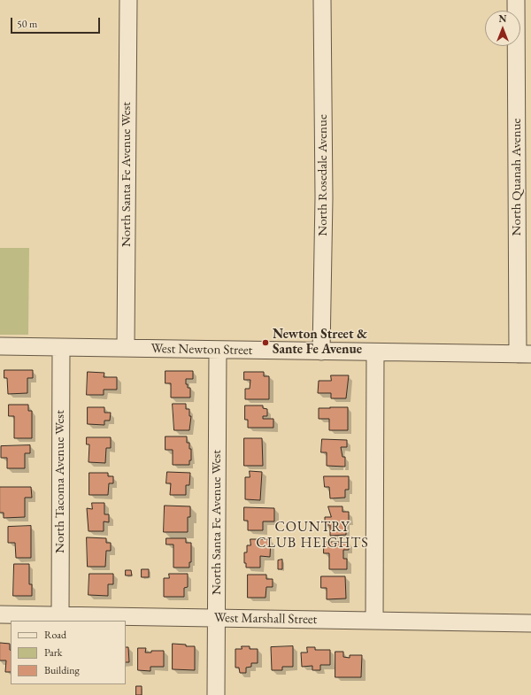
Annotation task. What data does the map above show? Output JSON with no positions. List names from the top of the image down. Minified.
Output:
{"streets":{"street":["North Santa Fe Avenue West","North Rosedale Avenue","North Quanah Avenue","West Newton Street","North Tacoma Avenue West","West Marshall Street"]},"crossings":[["North Santa Fe Avenue West","West Newton Street"],["North Santa Fe Avenue West","West Marshall Street"],["North Rosedale Avenue","West Newton Street"],["North Quanah Avenue","West Newton Street"],["West Newton Street","North Tacoma Avenue West"],["North Tacoma Avenue West","West Marshall Street"]],"districts":["COUNTRY CLUB HEIGHTS"],"places":["Newton Street & Sante Fe Avenue"],"legend":["Road","Park","Building"],"scale_bar":"50 m","north":"top"}
